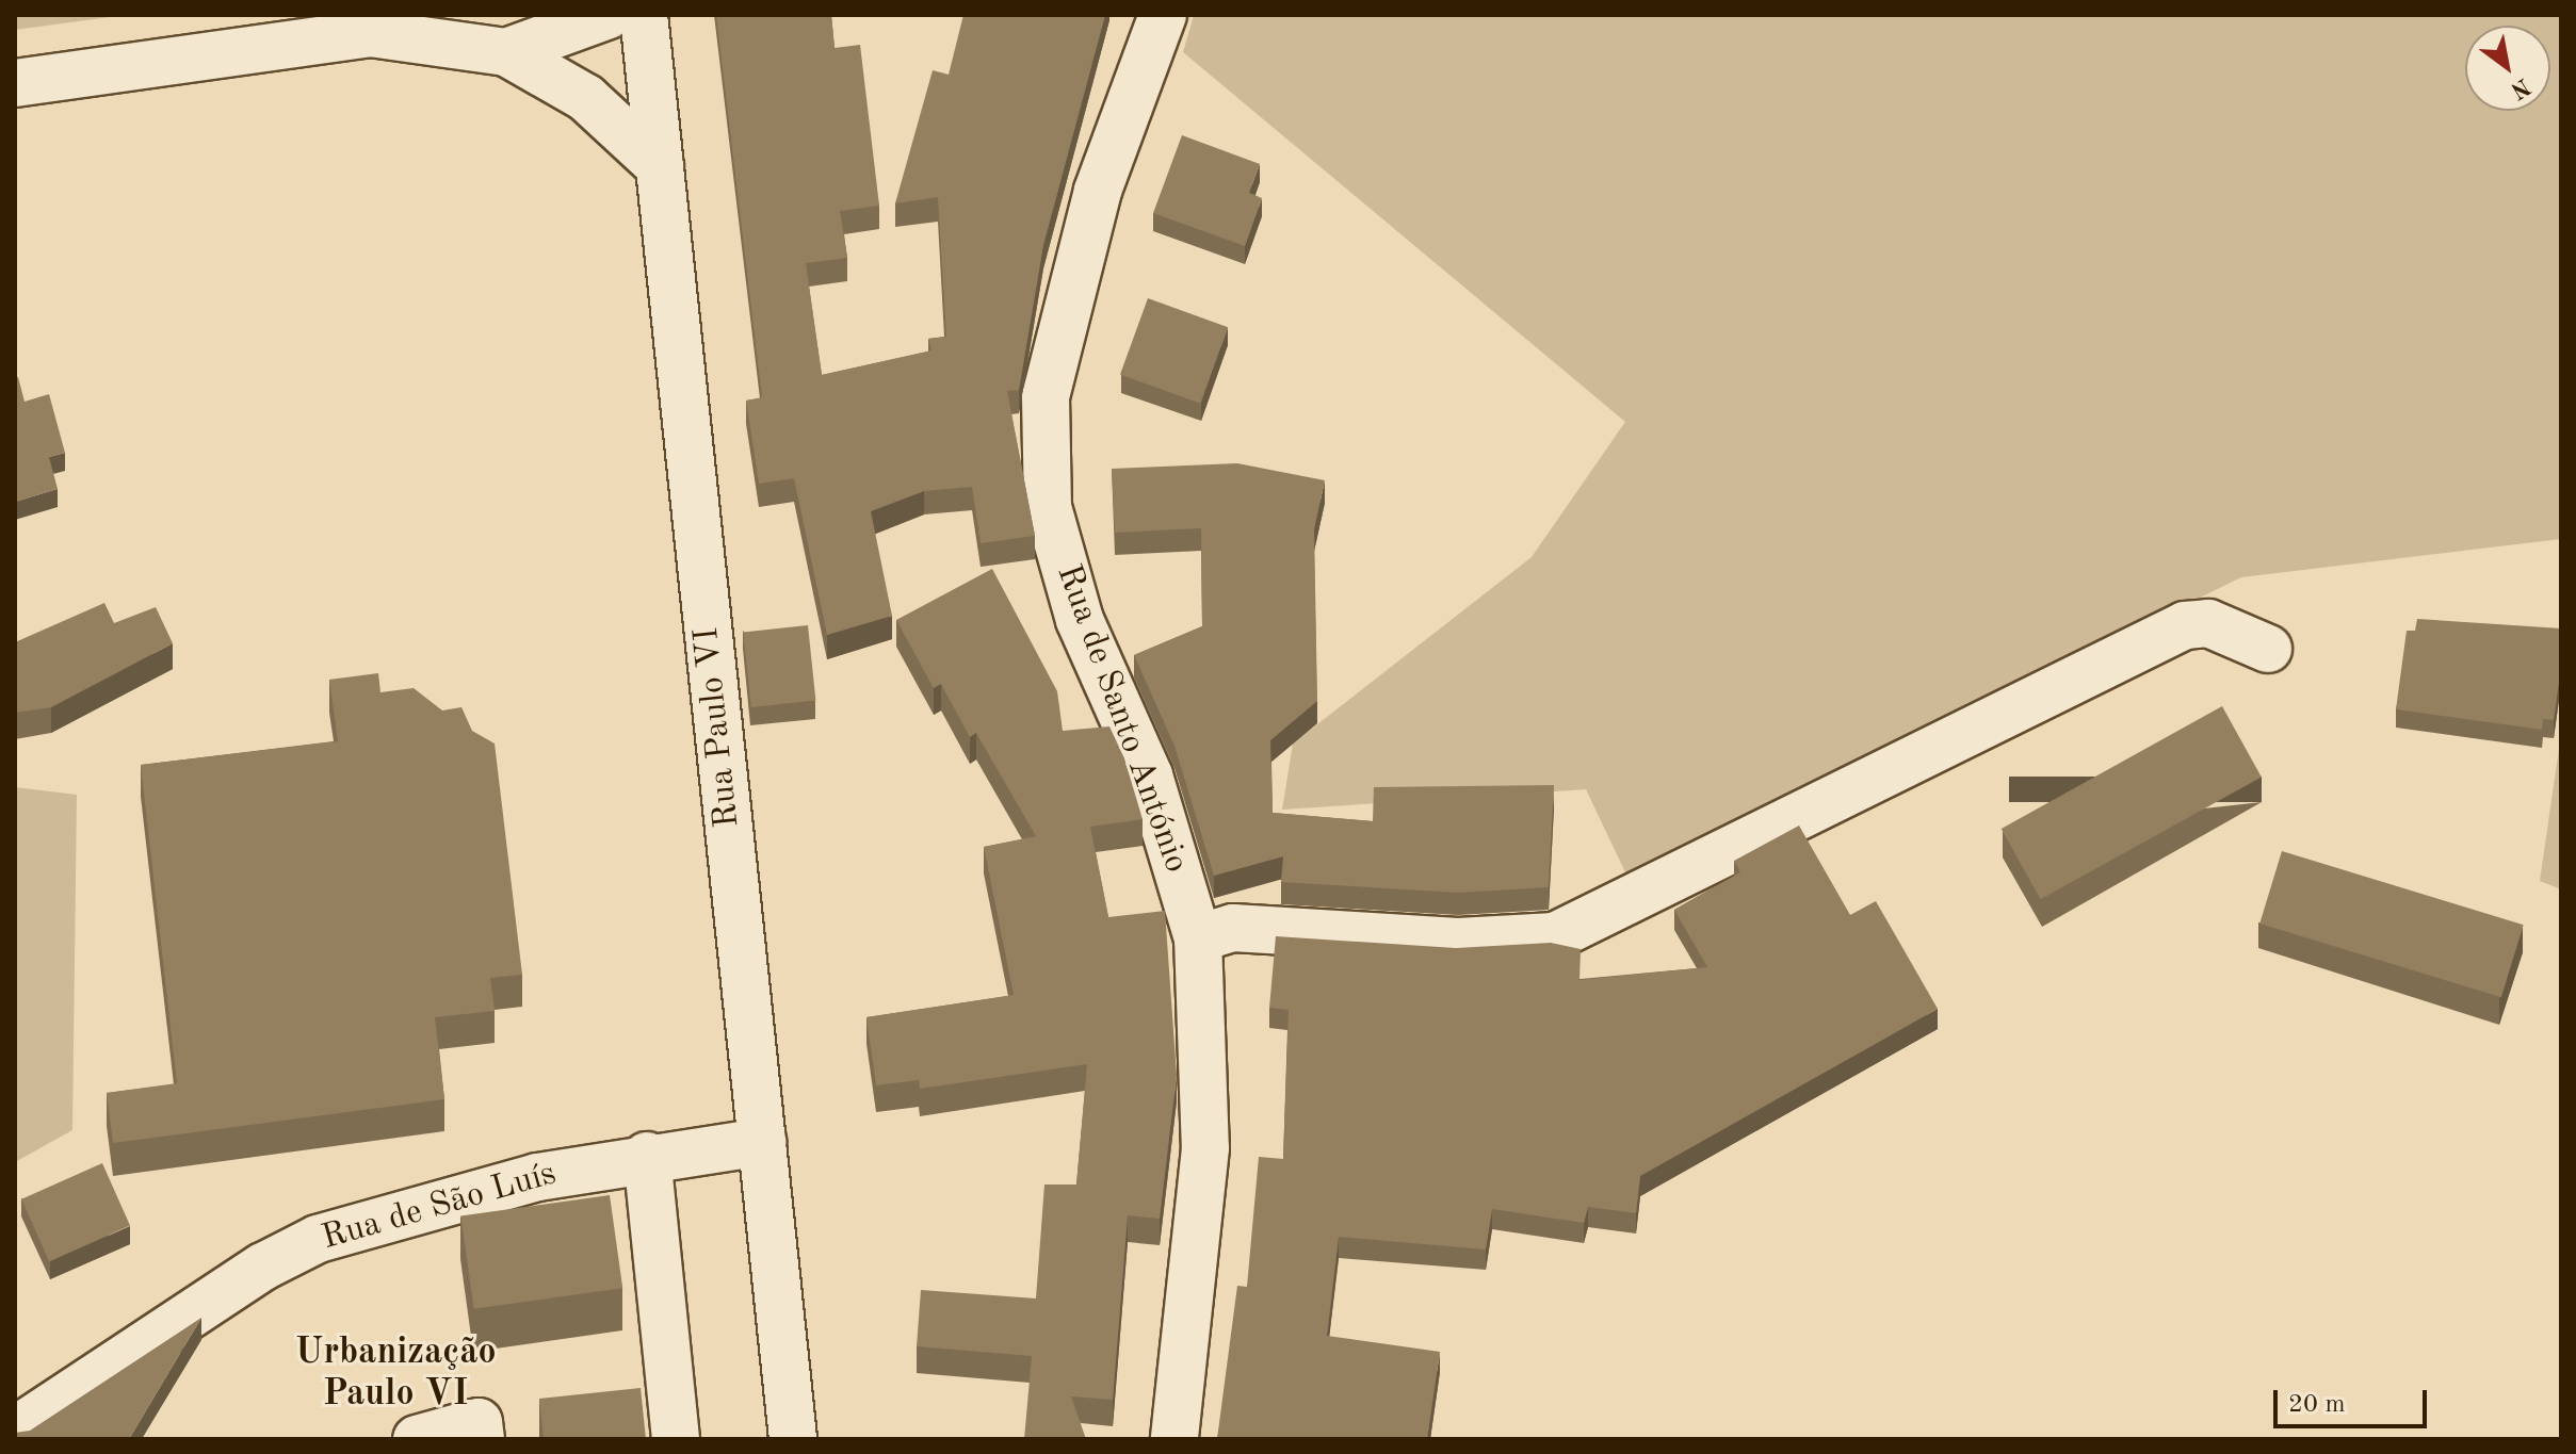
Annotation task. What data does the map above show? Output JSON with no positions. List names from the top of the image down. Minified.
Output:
{"streets":{"street":["Rua de Santo António","Rua Paulo VI","Rua de São Luís"]},"crossings":[["Rua Paulo VI","Rua de São Luís"]],"districts":["Urbanização Paulo VI"],"scale_bar":"20 m","north":"bottom right"}
